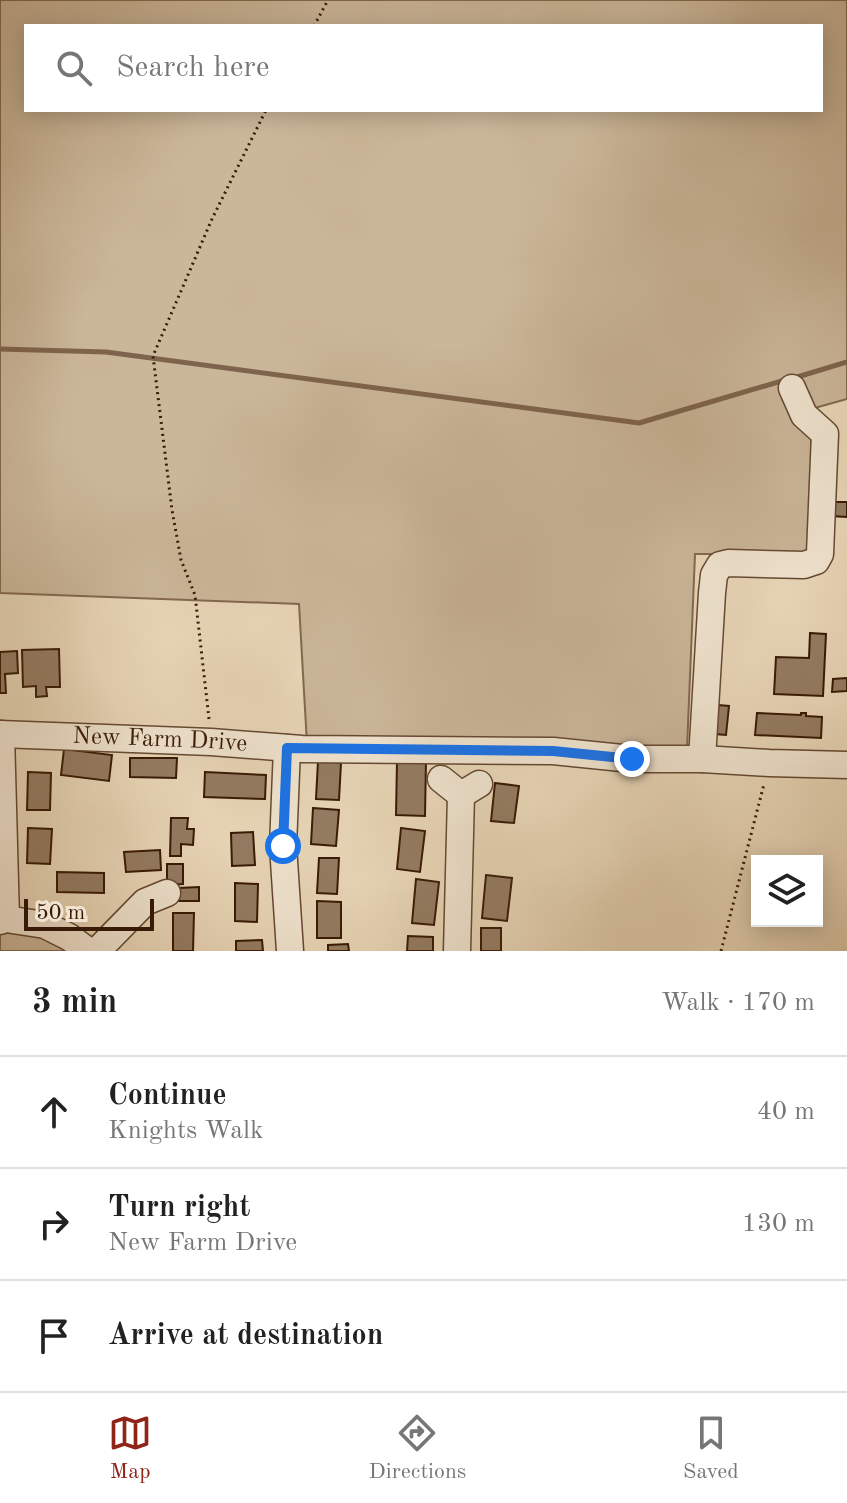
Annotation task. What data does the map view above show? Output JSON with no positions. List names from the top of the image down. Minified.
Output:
{"streets":{"street":["New Farm Drive"]},"scale_bar":"50 m","page":{"search":"Search here","scale":"50 m","heading":["3 min","Walk · 170 m"],"list":[["Continue","Knights Walk","40 m"],["Turn right","New Farm Drive","130 m"],"Arrive at destination"],"nav":["Map","Directions","Saved"]}}
